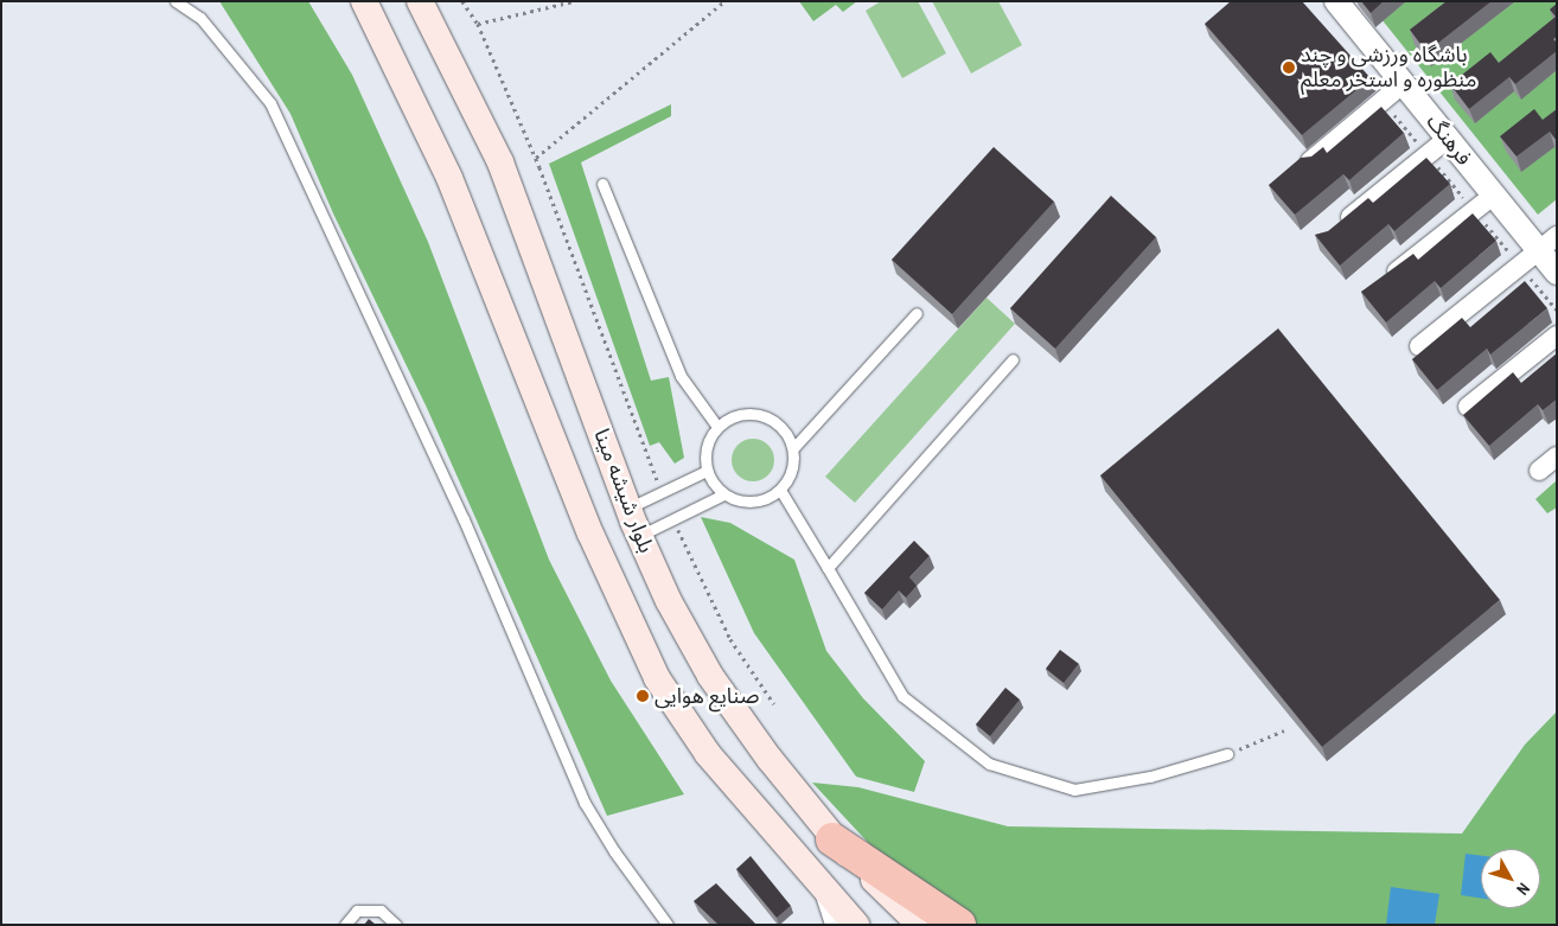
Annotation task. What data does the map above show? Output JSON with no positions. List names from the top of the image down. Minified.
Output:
{"streets":{"main road":["بلوار شیشه مینا"],"street":["فرهنگ"]},"places":["باشگاه ورزشی و چند منظوره و استخر معلم","صنایع هوایی"],"north":"bottom right"}
